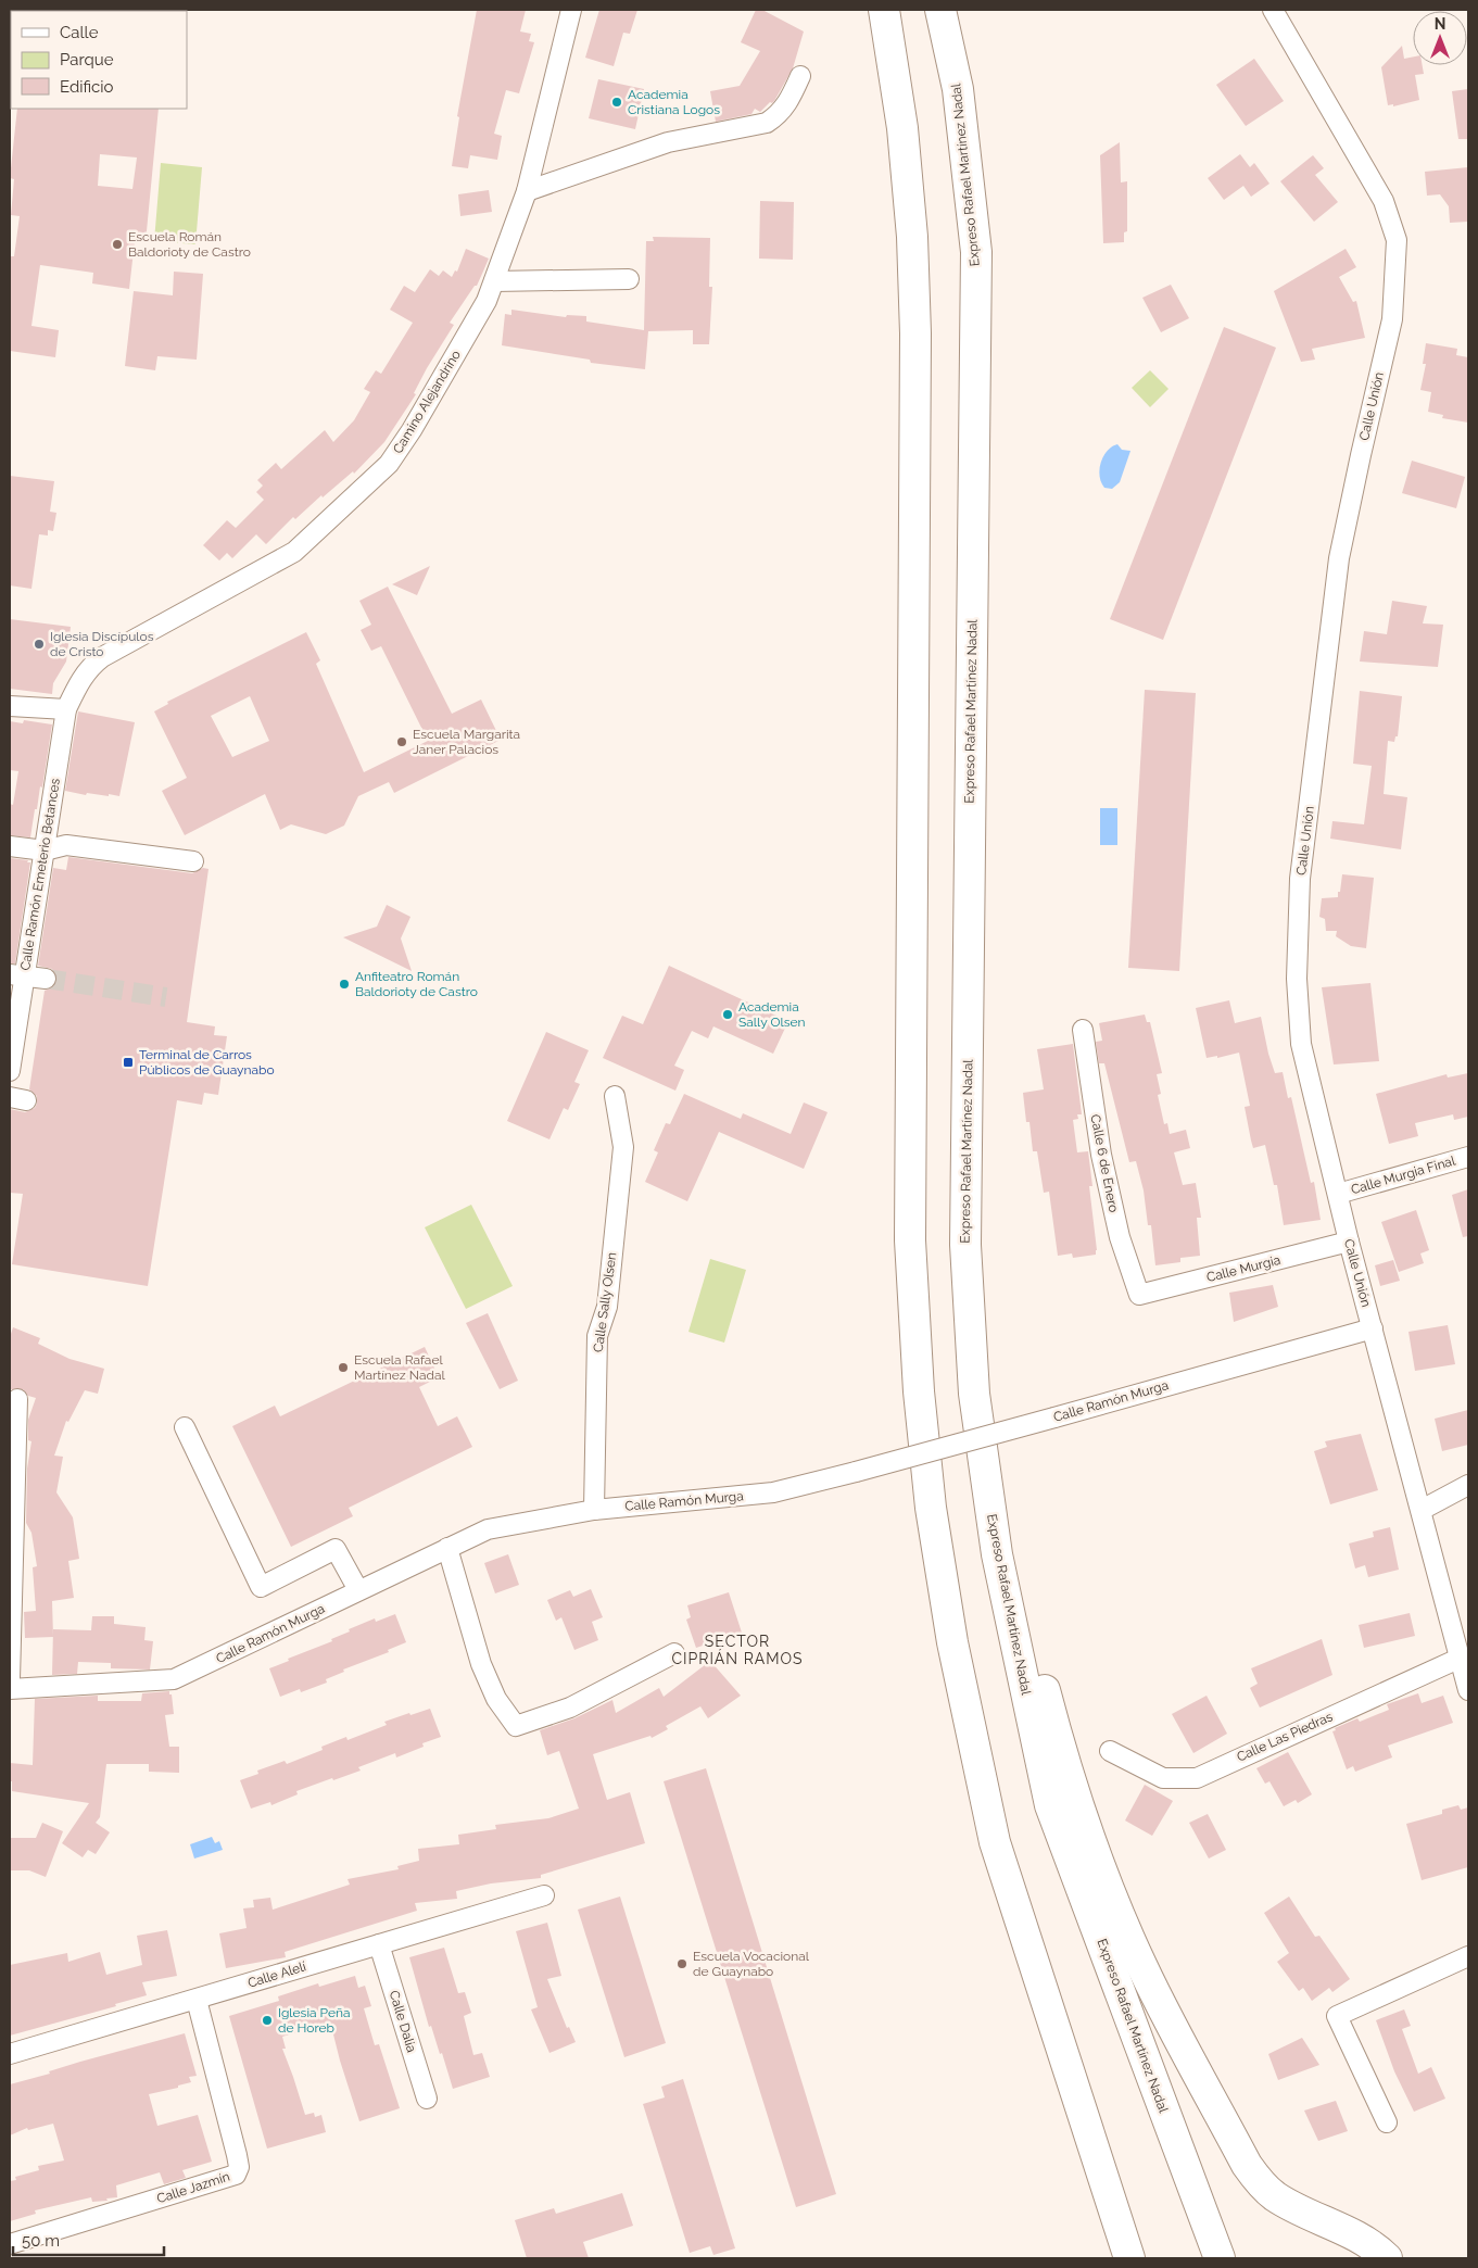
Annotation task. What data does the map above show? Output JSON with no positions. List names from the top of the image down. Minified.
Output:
{"streets":{"highway":["Expreso Rafael Martínez Nadal"],"street":["Camino Alejandrino","Calle Unión","Calle Ramón Emeterio Betances","Calle 6 de Enero","Calle Murgia Final","Calle Murgia","Calle Sally Olsen","Calle Ramón Murga","Calle Las Piedras","Calle Alelí","Calle Dalia","Calle Jazmín"]},"crossings":[["Camino Alejandrino","Calle Ramón Emeterio Betances"],["Calle Unión","Calle Murgia Final"],["Calle Unión","Calle Murgia"],["Calle Unión","Calle Ramón Murga"],["Calle Unión","Calle Las Piedras"],["Calle 6 de Enero","Calle Murgia"],["Calle Sally Olsen","Calle Ramón Murga"],["Calle Alelí","Calle Dalia"],["Calle Alelí","Calle Jazmín"]],"districts":["SECTOR CIPRIÁN RAMOS"],"places":{"other":["Academia Cristiana Logos","Escuela Román Baldorioty de Castro","Iglesia Discípulos de Cristo","Escuela Margarita Janer Palacios","Anfiteatro Román Baldorioty de Castro","Academia Sally Olsen","Escuela Rafael Martínez Nadal","Escuela Vocacional de Guaynabo","Iglesia Peña de Horeb"],"transit":["Terminal de Carros Públicos de Guaynabo"]},"legend":["Calle","Parque","Edificio"],"scale_bar":"50 m","north":"top"}
